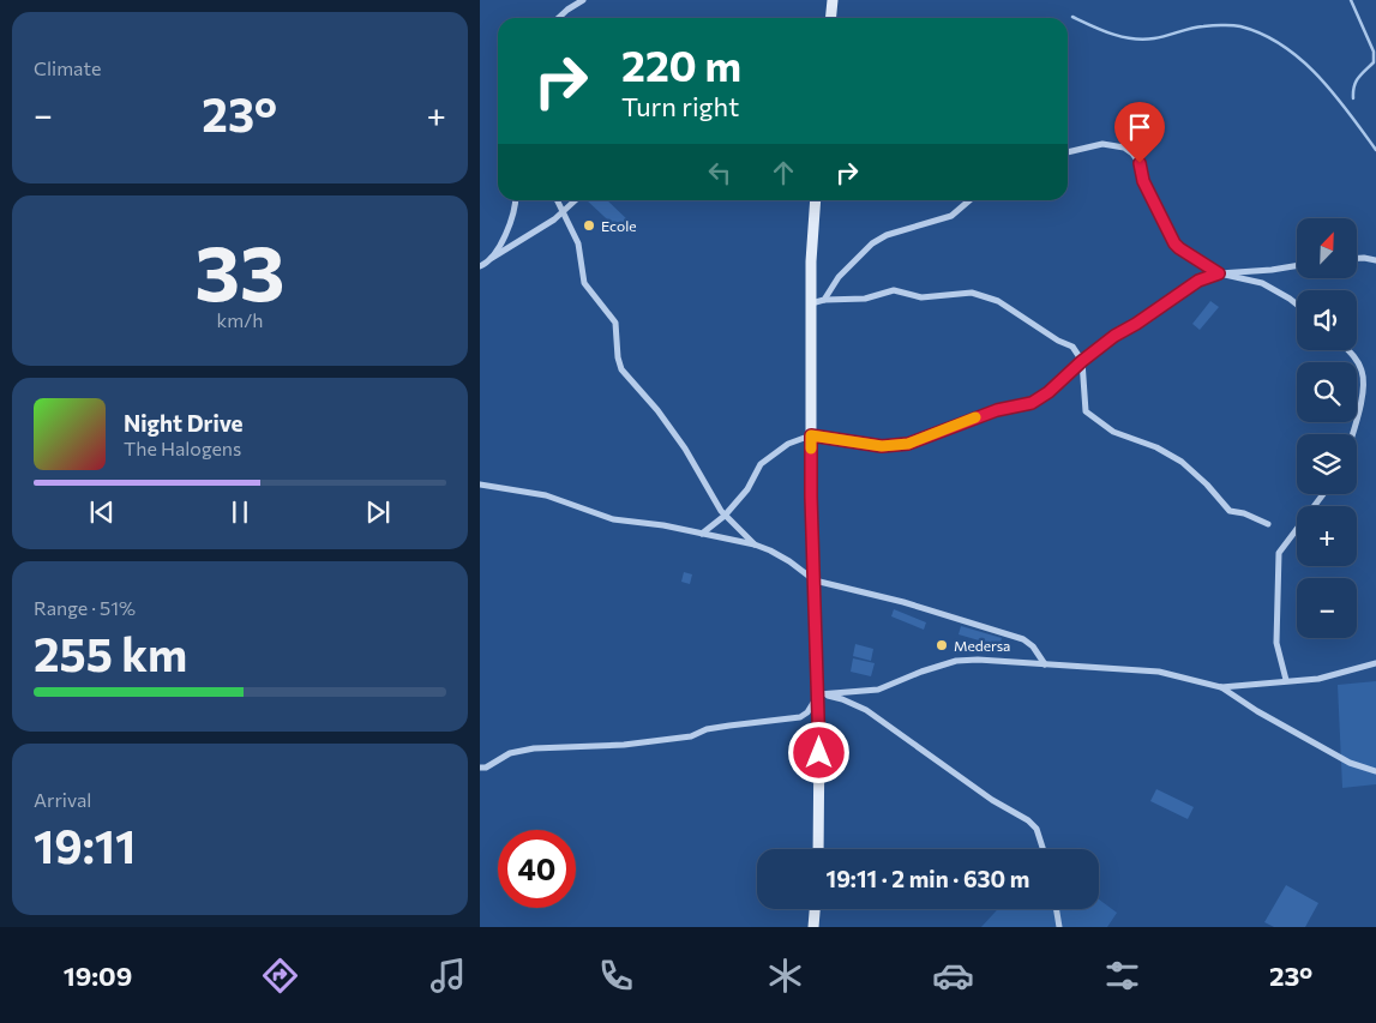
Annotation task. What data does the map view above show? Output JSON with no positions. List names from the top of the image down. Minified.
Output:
{"places":["Ecole","Medersa"],"north":"top right","page":{"tile":["Climate",["33","km/h"],["Range · 51%","255 km"],["Arrival","19:11"]],"turn":["220 m","Turn right"],"heat":["−","23°","+"],"map_buttons":["+","−"],"song":["Night Drive","The Halogens"],"limit":"40","trip":"19:11 · 2 min · 630 m","tabs":["19:09","23°"]}}
